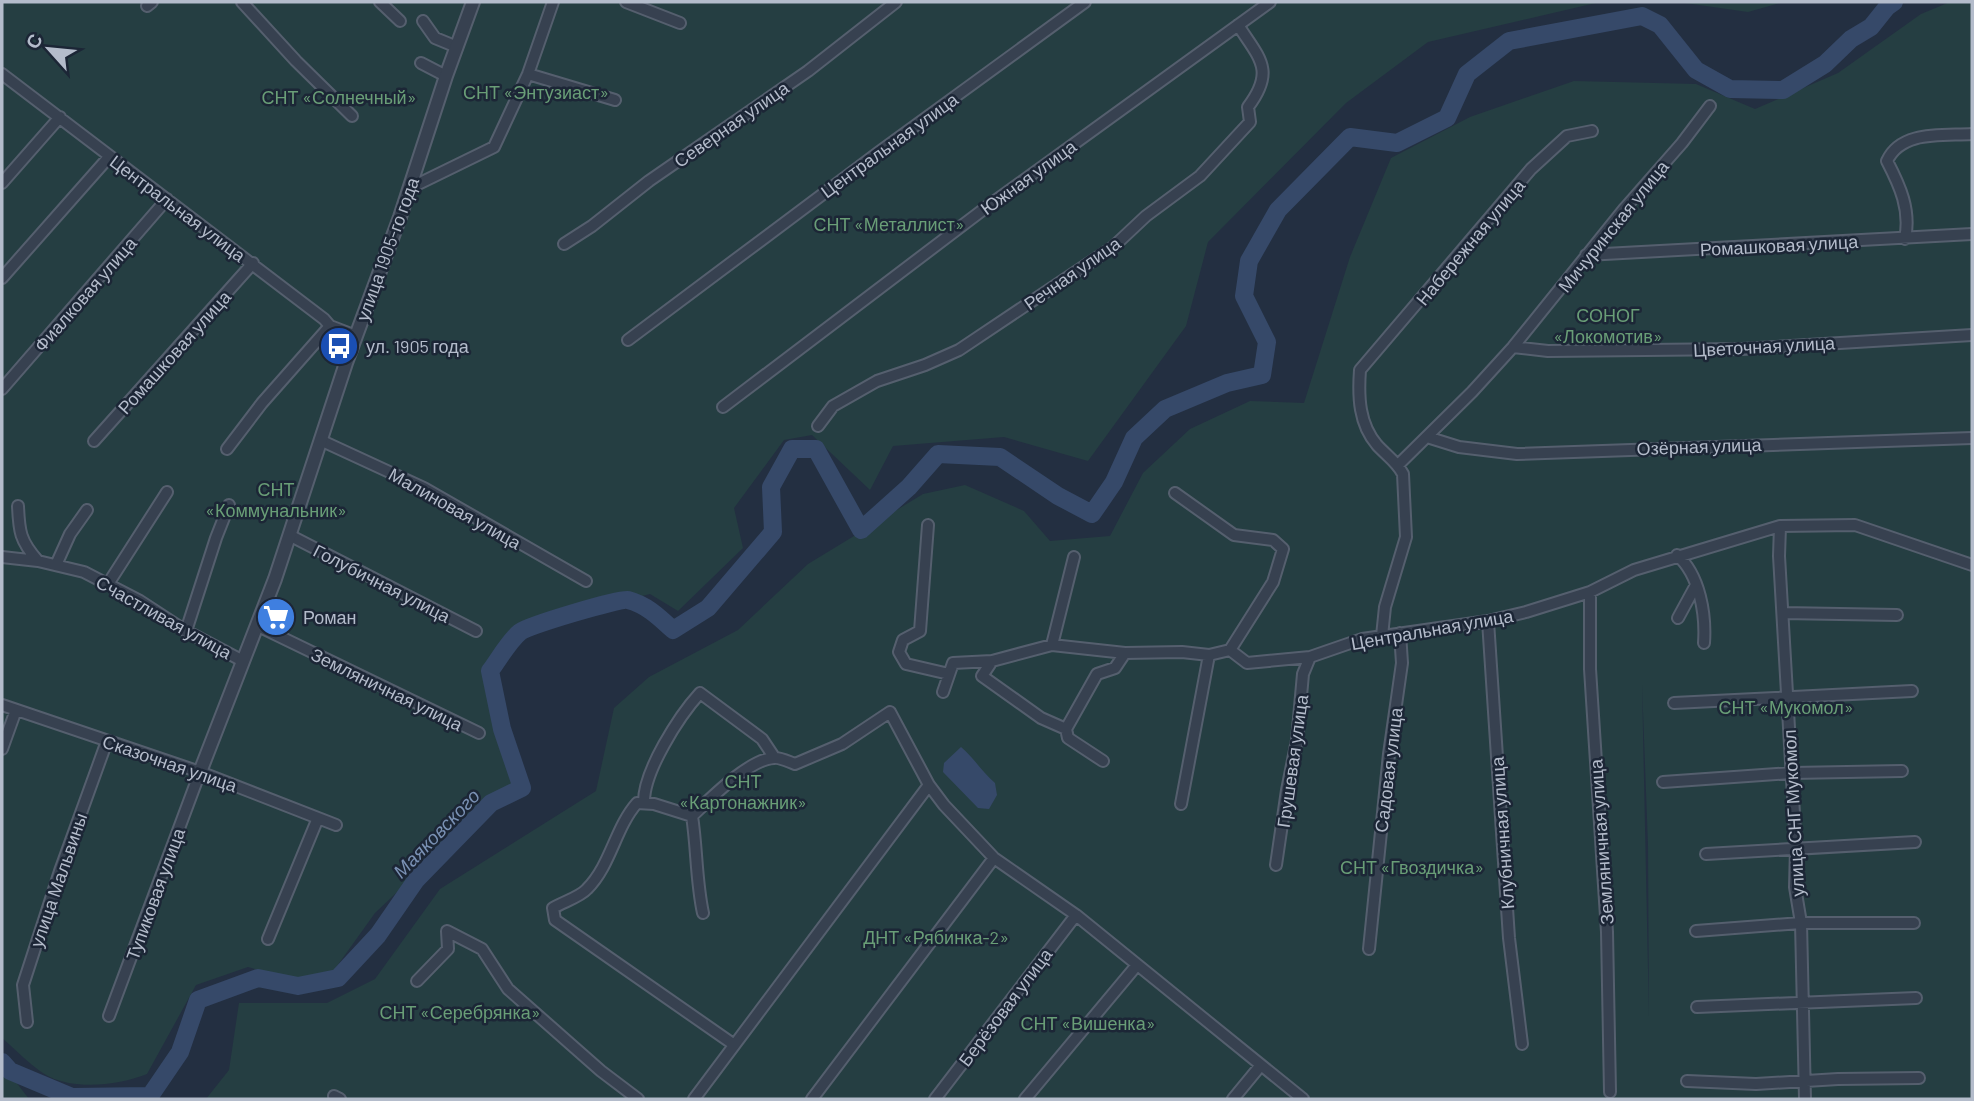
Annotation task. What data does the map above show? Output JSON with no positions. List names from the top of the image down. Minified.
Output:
{"streets":{"street":["Северная улица","Центральная улица","Южная улица","Мичуринская улица","Набережная улица","Ромашковая улица","улица 1905-го года","Речная улица","Фиалковая улица","Цветочная улица","Озёрная улица","Малиновая улица","Голубичная улица","Счастливая улица","Земляничная улица","Грушевая улица","Сказочная улица","Садовая улица","улица СНГ Мукомол","Клубничная улица","улица Мальвины","Тупиковая улица","Берёзовая улица"]},"crossings":[["Центральная улица","Ромашковая улица"],["Центральная улица","улица 1905-го года"],["Центральная улица","Фиалковая улица"],["Центральная улица","Земляничная улица"],["Центральная улица","Грушевая улица"],["Центральная улица","Садовая улица"],["Центральная улица","улица СНГ Мукомол"],["Центральная улица","Клубничная улица"],["Южная улица","Речная улица"],["Мичуринская улица","Набережная улица"],["Мичуринская улица","Ромашковая улица"],["Мичуринская улица","Цветочная улица"],["Мичуринская улица","Озёрная улица"],["улица 1905-го года","Малиновая улица"],["улица 1905-го года","Голубичная улица"],["улица 1905-го года","Счастливая улица"],["улица 1905-го года","Земляничная улица"],["улица 1905-го года","Сказочная улица"],["улица 1905-го года","Тупиковая улица"],["Сказочная улица","улица Мальвины"],["Сказочная улица","Тупиковая улица"]],"water":["Маяковского"],"parks":["СНТ «Энтузиаст»","СНТ «Солнечный»","СНТ «Металлист»","СОНОГ «Локомотив»","СНТ «Коммунальник»","СНТ «Мукомол»","СНТ «Картонажник»","СНТ «Гвоздичка»","ДНТ «Рябинка-2»","СНТ «Серебрянка»","СНТ «Вишенка»"],"places":{"bus stop":["ул. 1905 года"],"supermarket":["Роман"]},"north":"top left"}
